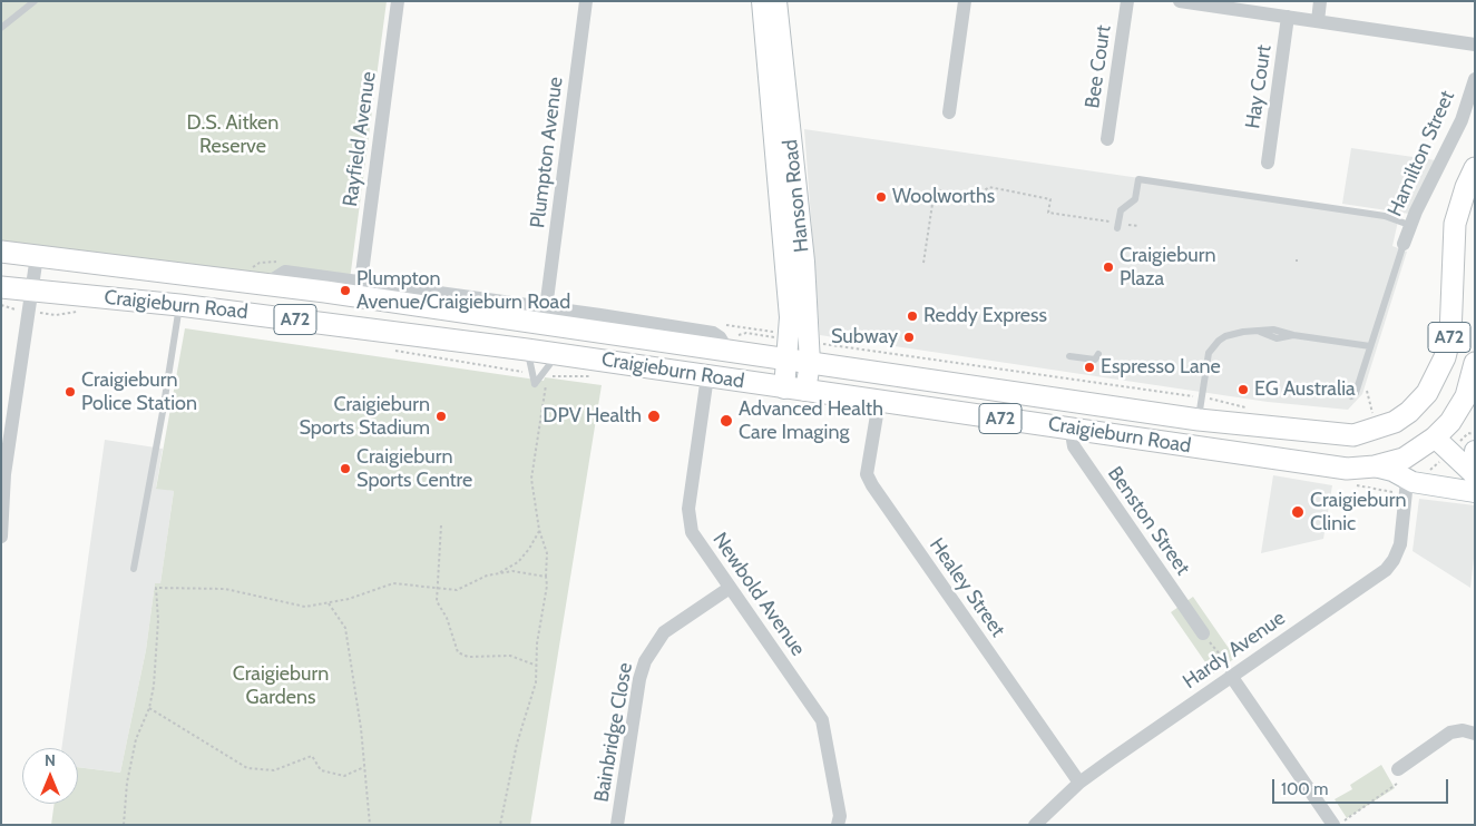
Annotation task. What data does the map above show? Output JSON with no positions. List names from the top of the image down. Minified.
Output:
{"streets":{"main road":["Craigieburn Road","A72"],"street":["Bee Court","Hay Court","Rayfield Avenue","Plumpton Avenue","Hamilton Street","Hanson Road","Benston Street","Healey Street","Newbold Avenue","Hardy Avenue","Bainbridge Close"]},"crossings":[["Rayfield Avenue","Craigieburn Road"],["Plumpton Avenue","Craigieburn Road"],["Hanson Road","Craigieburn Road"],["Craigieburn Road","Benston Street"],["Craigieburn Road","Healey Street"],["Craigieburn Road","Newbold Avenue"],["Healey Street","Hardy Avenue"],["Newbold Avenue","Bainbridge Close"]],"parks":["D.S. Aitken Reserve","Craigieburn Gardens"],"places":["Woolworths","Craigieburn Plaza","Plumpton Avenue/Craigieburn Road","Reddy Express","Subway","Espresso Lane","EG Australia","Craigieburn Police Station","Craigieburn Sports Stadium","DPV Health","Advanced Health Care Imaging","Craigieburn Sports Centre","Craigieburn Clinic"],"scale_bar":"100 m","north":"top"}
